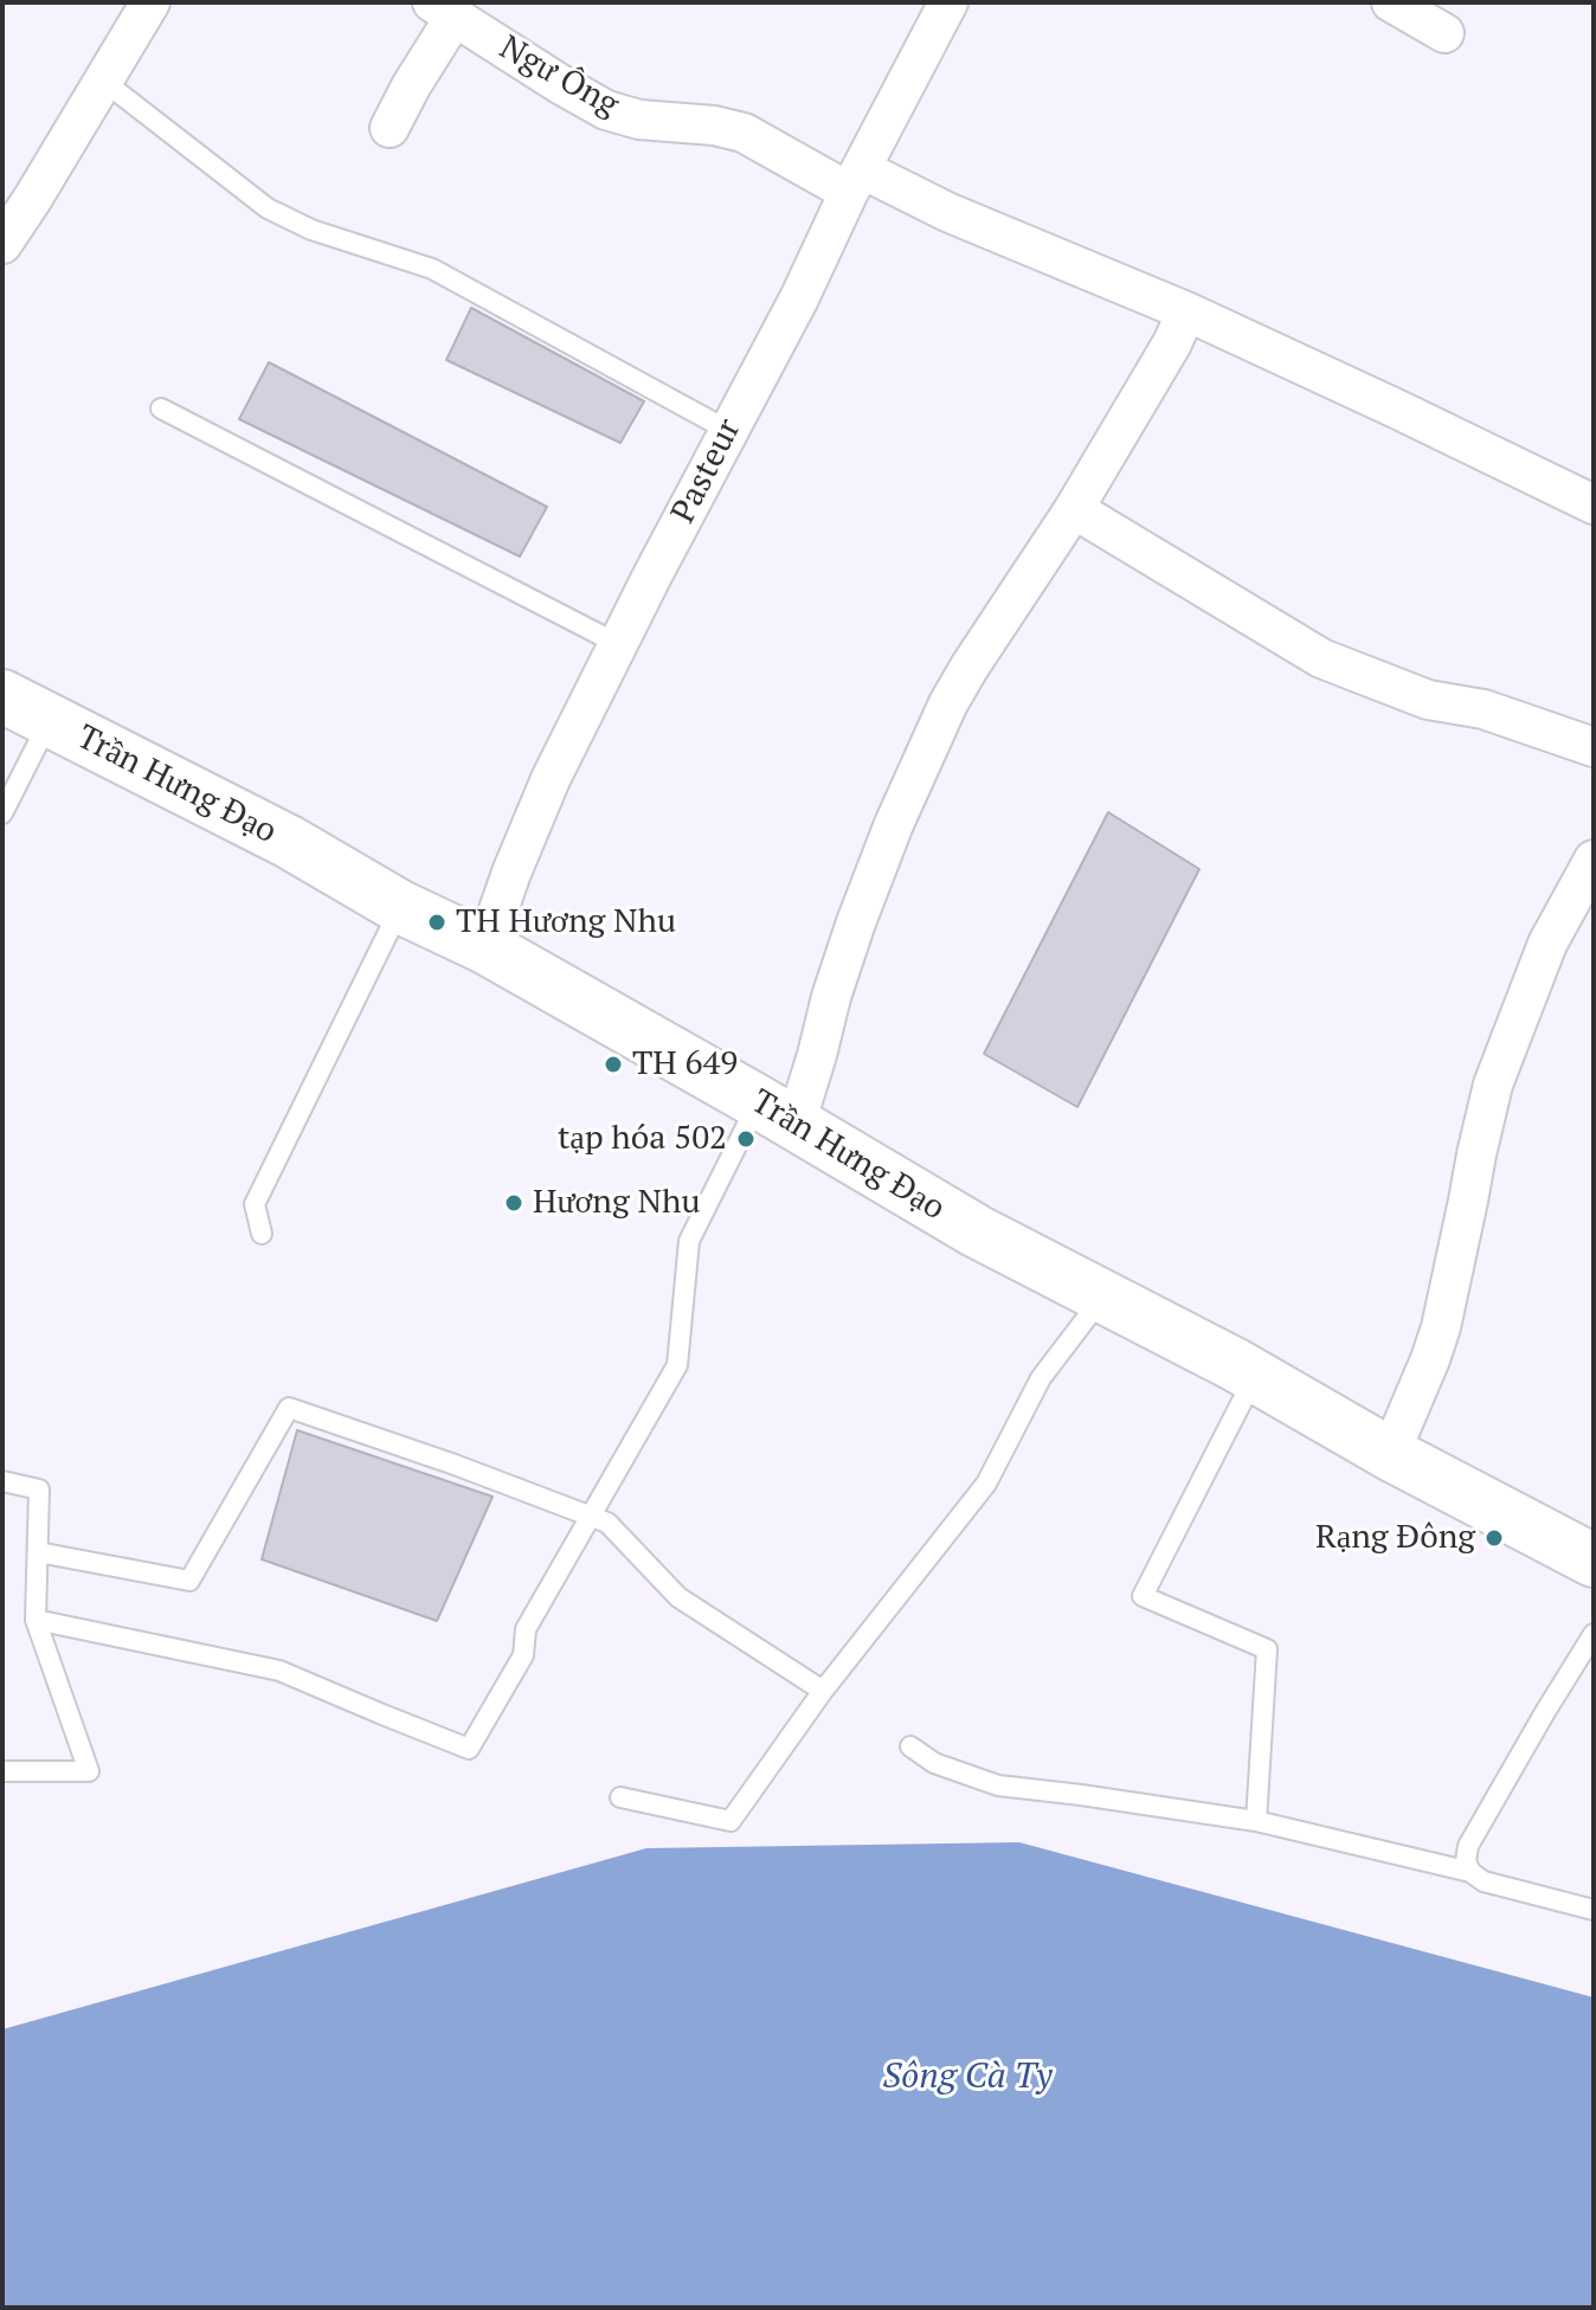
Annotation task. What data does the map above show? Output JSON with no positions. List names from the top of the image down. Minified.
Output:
{"streets":{"main road":["Trần Hưng Đạo"],"street":["Ngư Ông","Pasteur"]},"crossings":[["Ngư Ông","Pasteur"],["Pasteur","Trần Hưng Đạo"]],"water":["Sông Cà Ty"],"places":["TH Hương Nhu","TH 649","tạp hóa 502","Hương Nhu","Rạng Đông"]}
